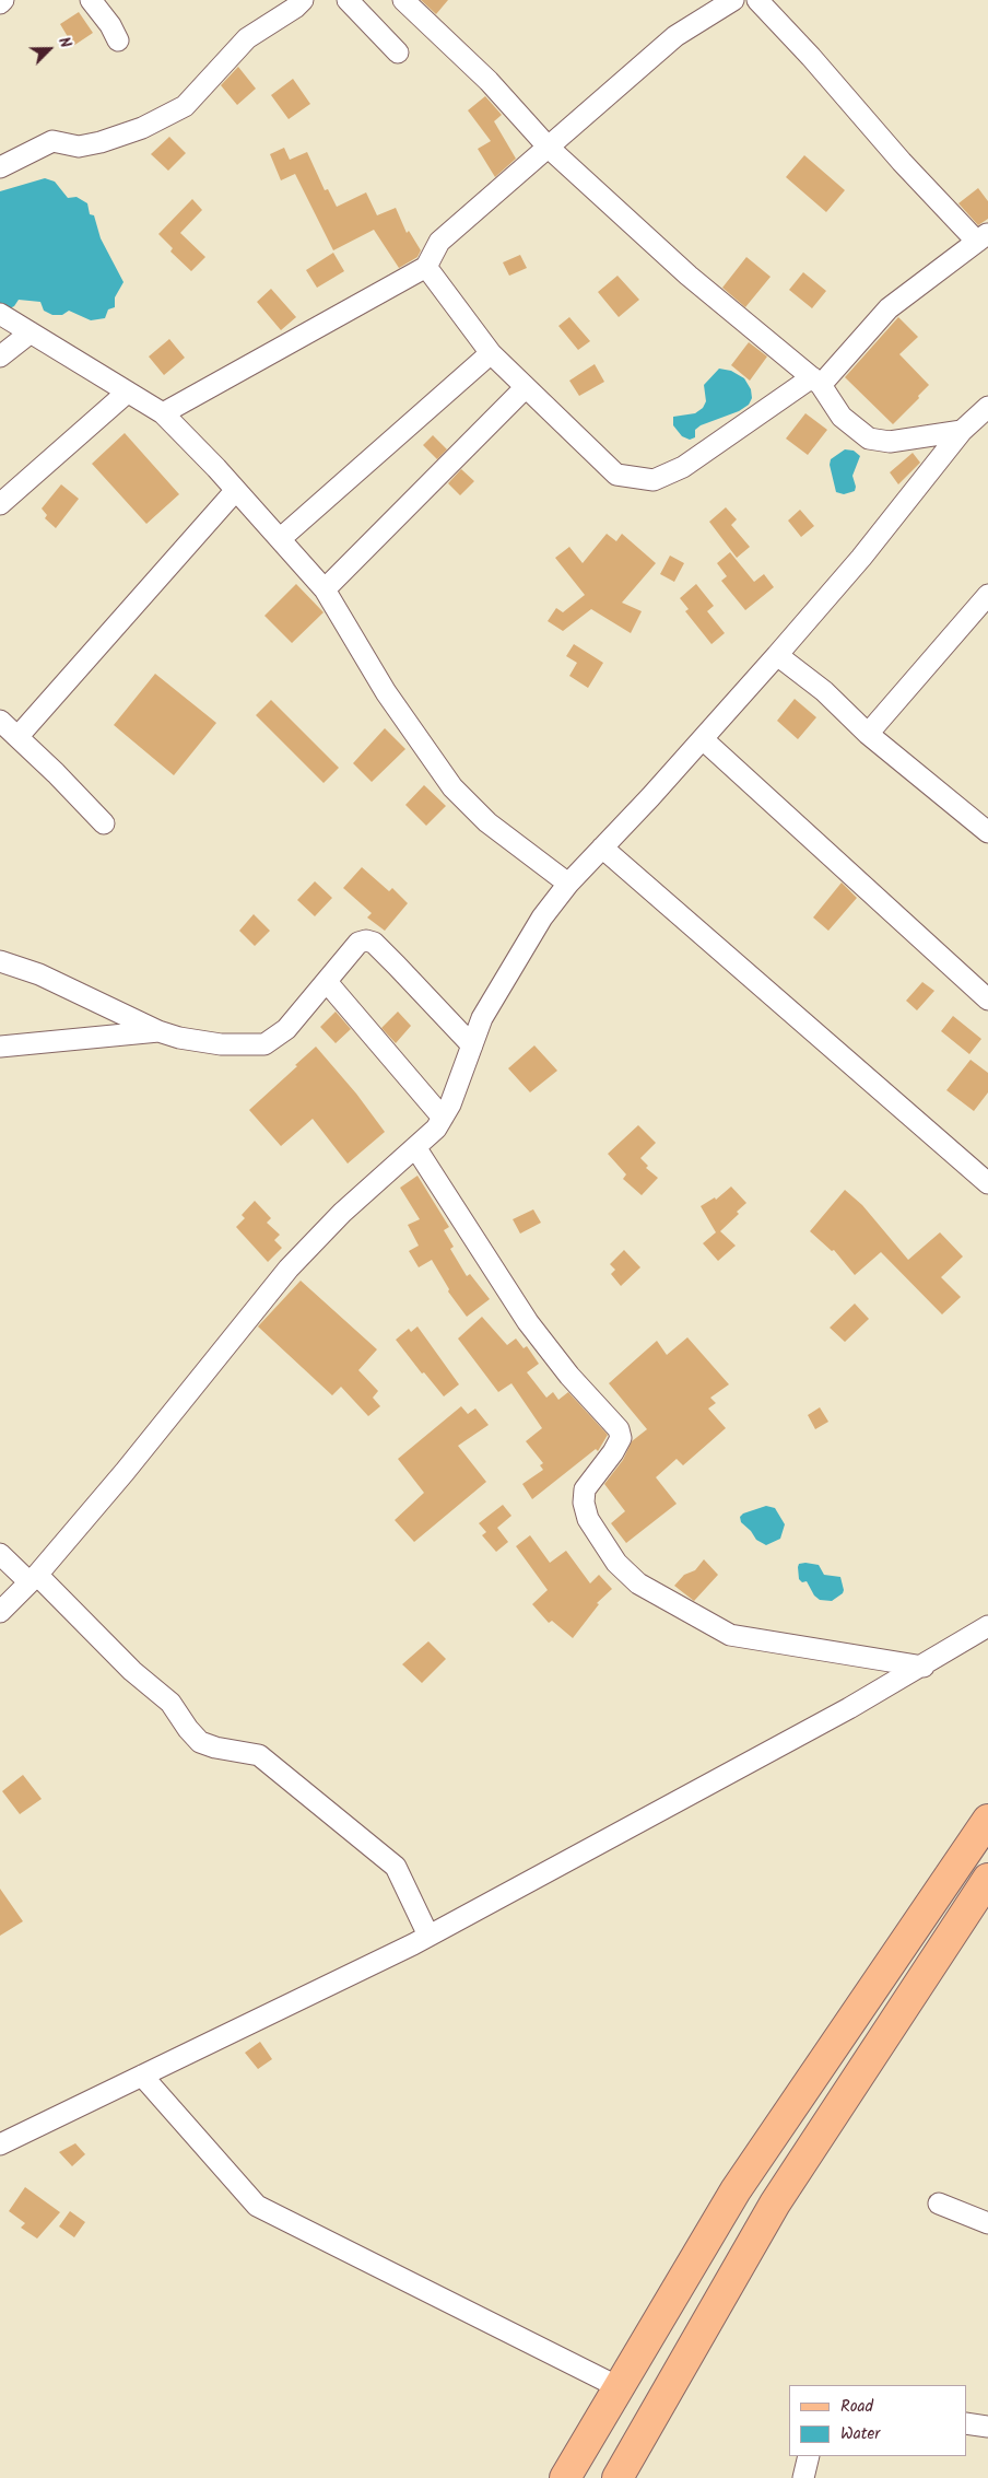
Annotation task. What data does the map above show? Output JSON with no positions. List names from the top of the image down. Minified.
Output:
{"legend":["Road","Water"],"north":"top right"}
